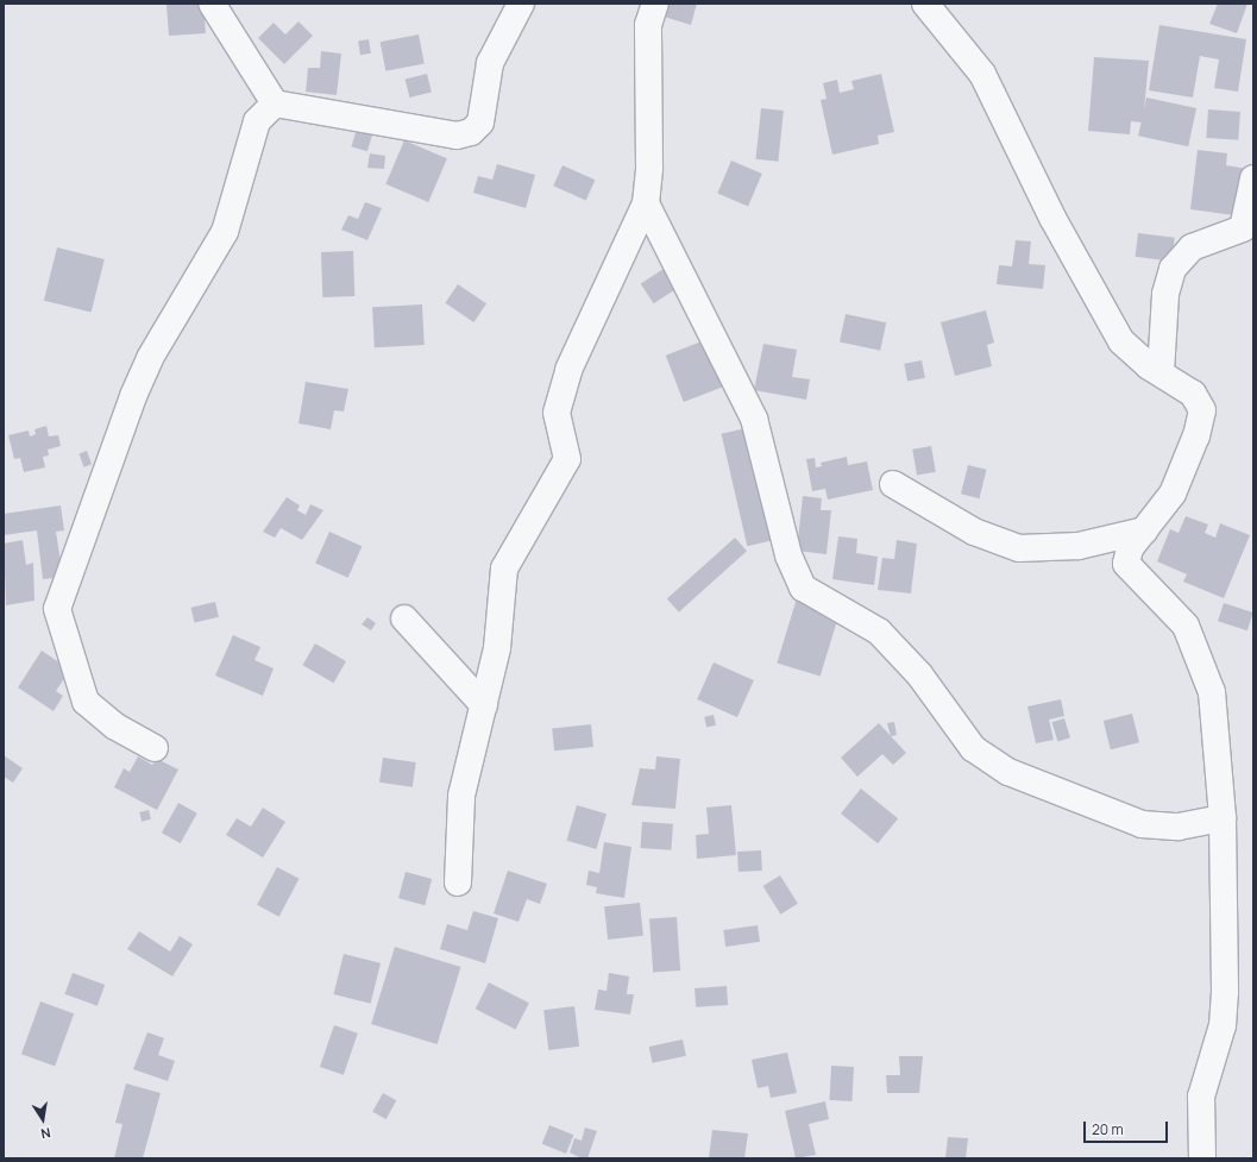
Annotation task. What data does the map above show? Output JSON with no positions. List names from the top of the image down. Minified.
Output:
{"scale_bar":"20 m","north":"bottom"}
